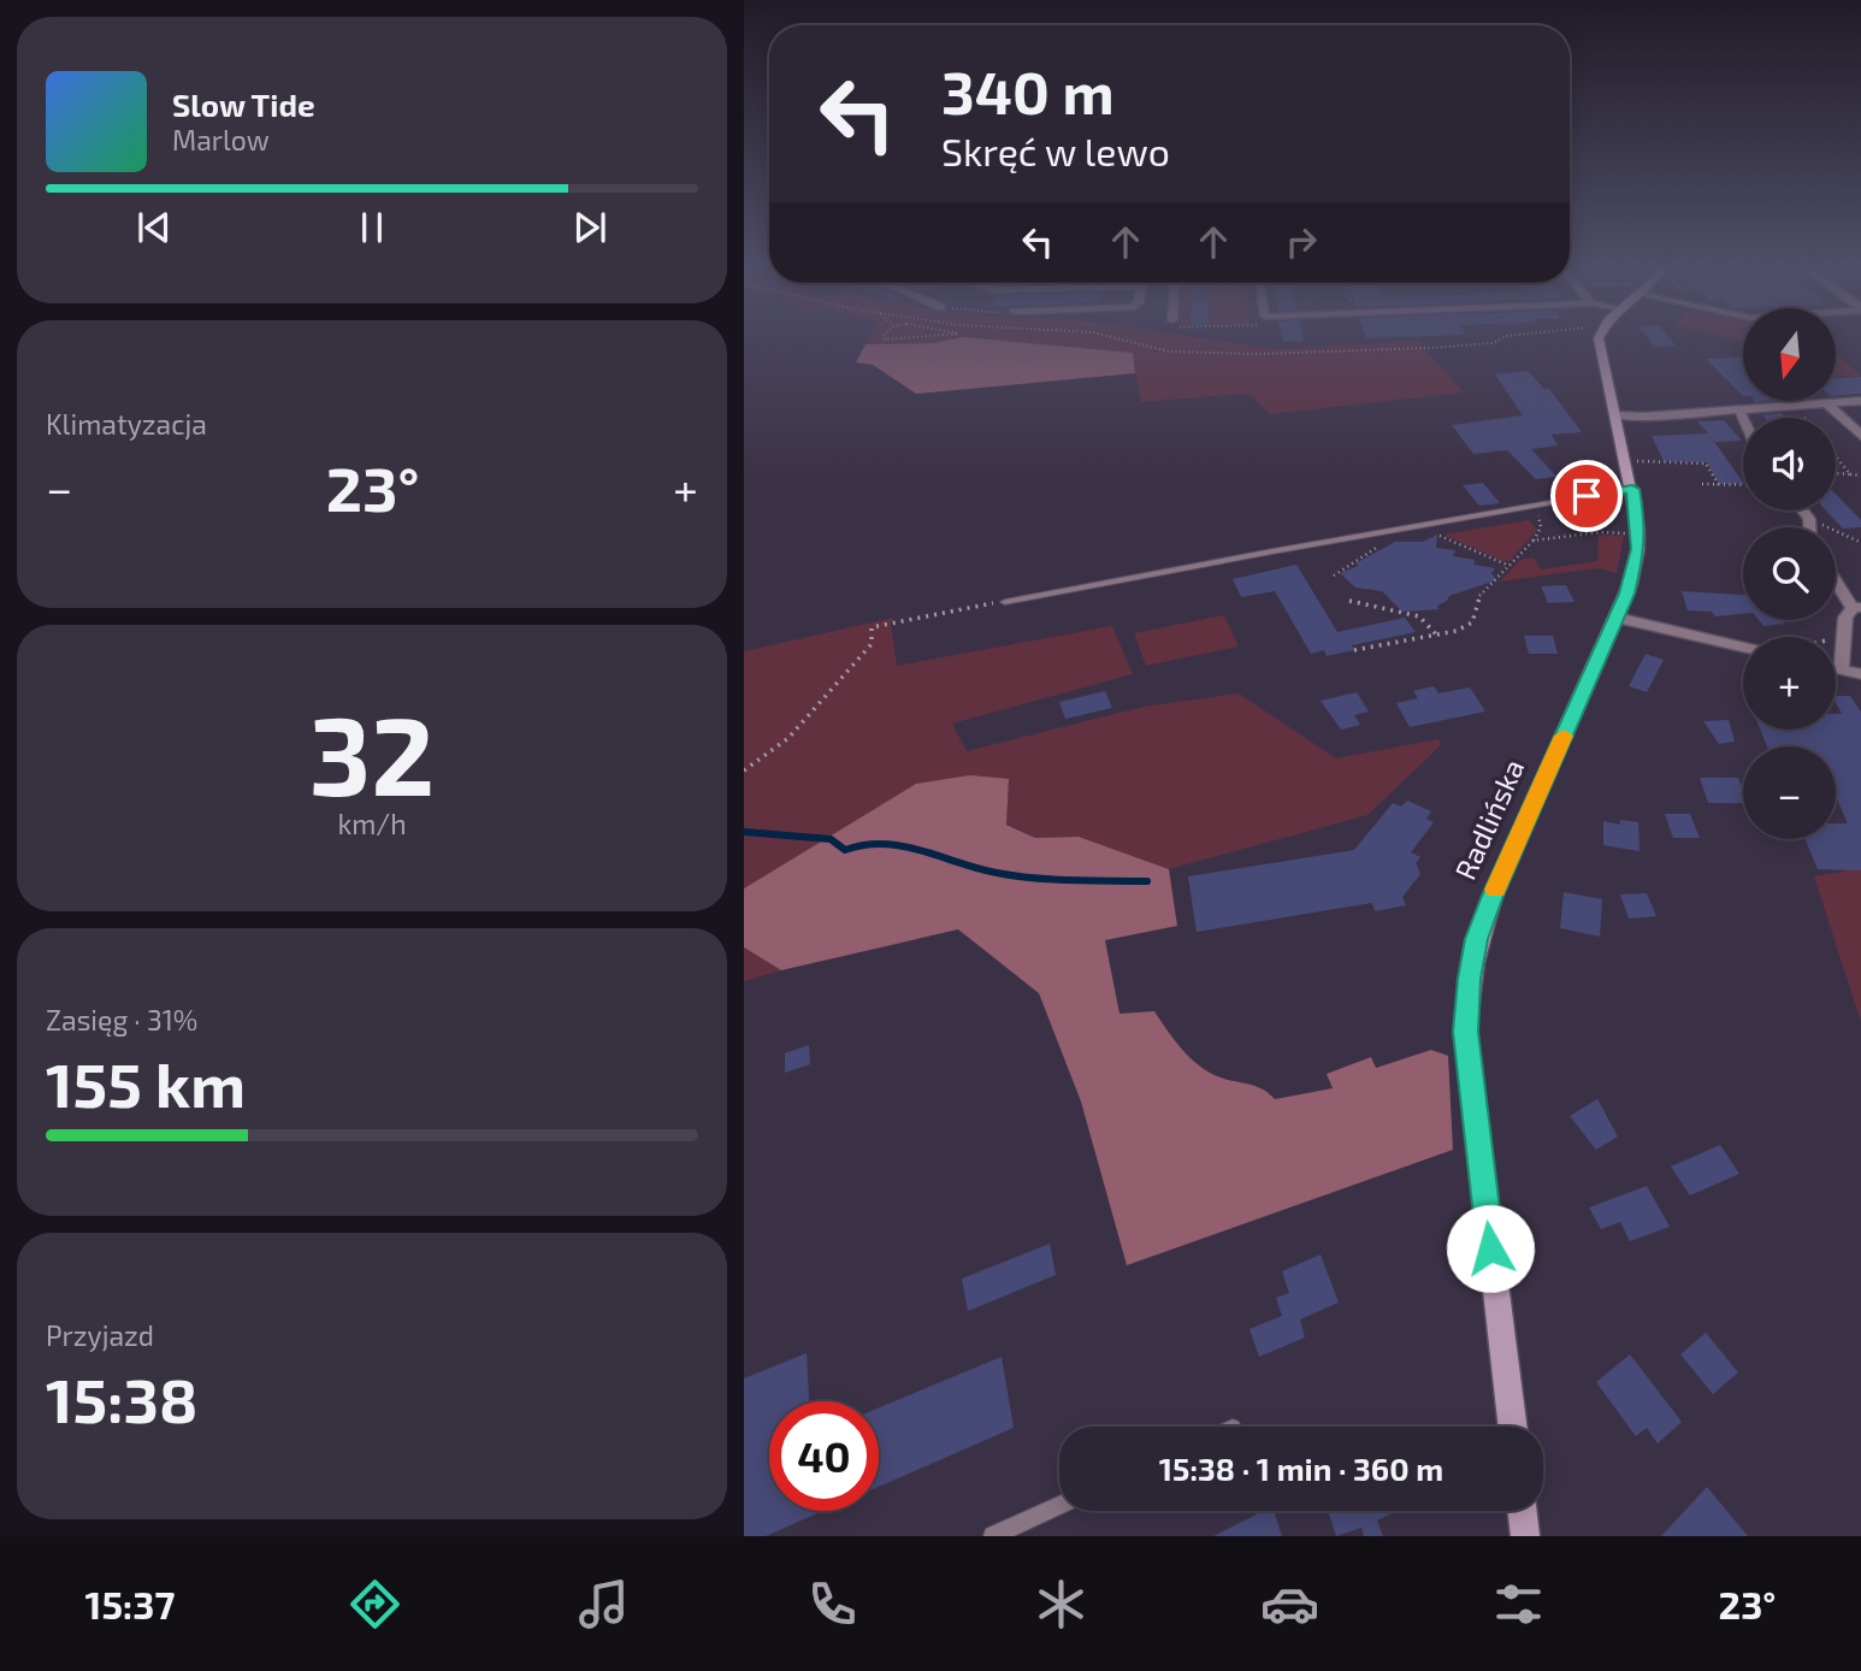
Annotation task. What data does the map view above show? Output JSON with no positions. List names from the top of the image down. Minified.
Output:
{"streets":{"street":["Radlińska"]},"north":"bottom","page":{"turn":["340 m","Skręć w lewo"],"song":["Slow Tide","Marlow"],"map_buttons":["+","−"],"tile":["Klimatyzacja",["32","km/h"],["Zasięg · 31%","155 km"],["Przyjazd","15:38"]],"heat":["−","23°","+"],"limit":"40","trip":"15:38 · 1 min · 360 m","tabs":["15:37","23°"]}}
